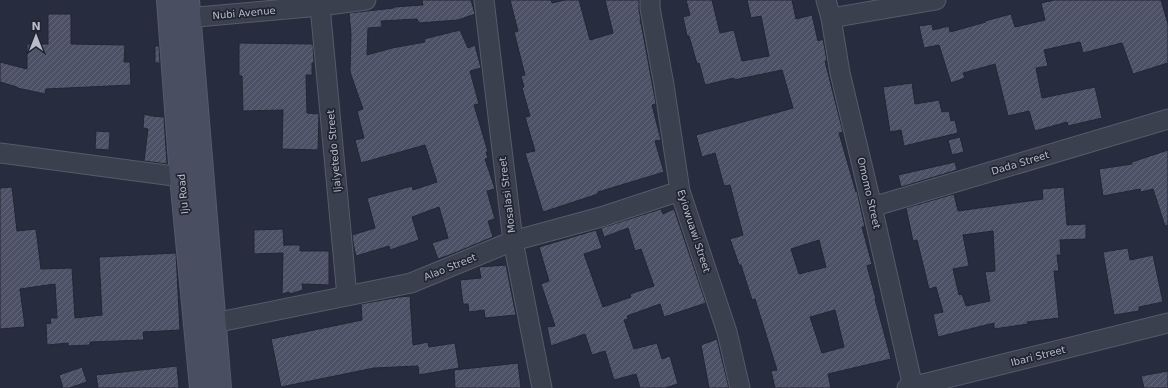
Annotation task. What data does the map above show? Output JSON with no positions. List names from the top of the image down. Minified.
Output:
{"streets":{"main road":["Iju Road"],"street":["Nubi Avenue","Ijaiyetedo Street","Dada Street","Omomo Street","Mosalasi Street","Eyiowuawi Street","Alao Street","Ibari Street"]},"crossings":[["Nubi Avenue","Ijaiyetedo Street"],["Nubi Avenue","Iju Road"],["Ijaiyetedo Street","Alao Street"],["Dada Street","Omomo Street"],["Omomo Street","Ibari Street"],["Iju Road","Alao Street"],["Mosalasi Street","Alao Street"],["Eyiowuawi Street","Alao Street"]],"north":"top"}
